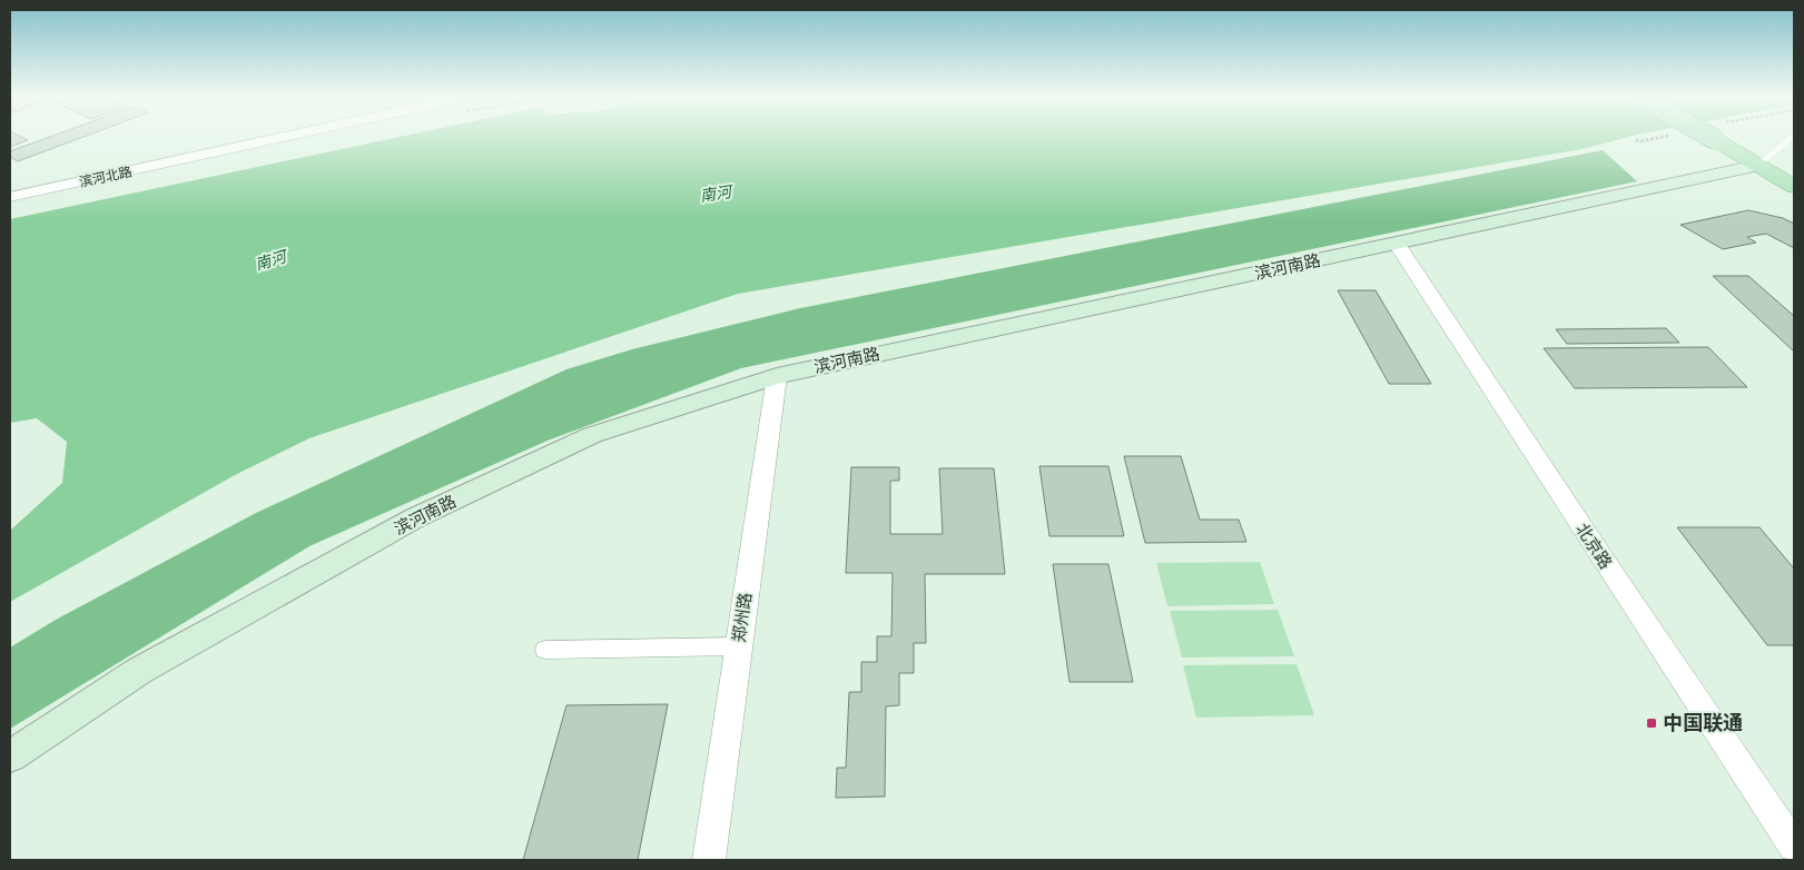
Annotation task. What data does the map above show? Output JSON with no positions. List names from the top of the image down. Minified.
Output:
{"streets":{"main road":["滨河南路"],"street":["滨河北路","北京路","郑州路"]},"crossings":[["滨河南路","北京路"],["滨河南路","郑州路"]],"water":["南河"],"places":{"transit":["中国联通"]}}
